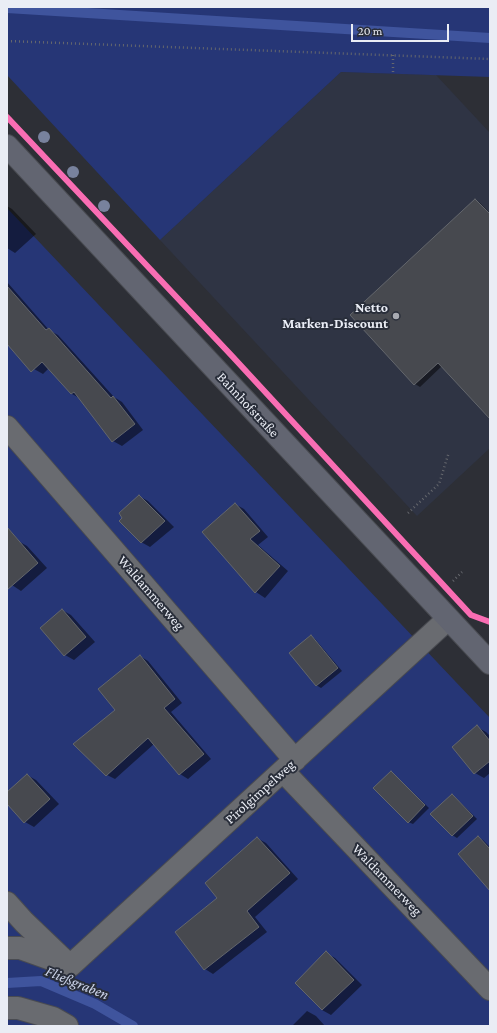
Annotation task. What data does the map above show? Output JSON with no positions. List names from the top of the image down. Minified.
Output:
{"streets":{"main road":["Bahnhofstraße"],"lane":["Waldammerweg","Pirolgimpelweg"]},"crossings":[["Bahnhofstraße","Pirolgimpelweg"],["Waldammerweg","Pirolgimpelweg"]],"water":["Fließgraben"],"places":["Netto Marken-Discount"],"scale_bar":"20 m"}
